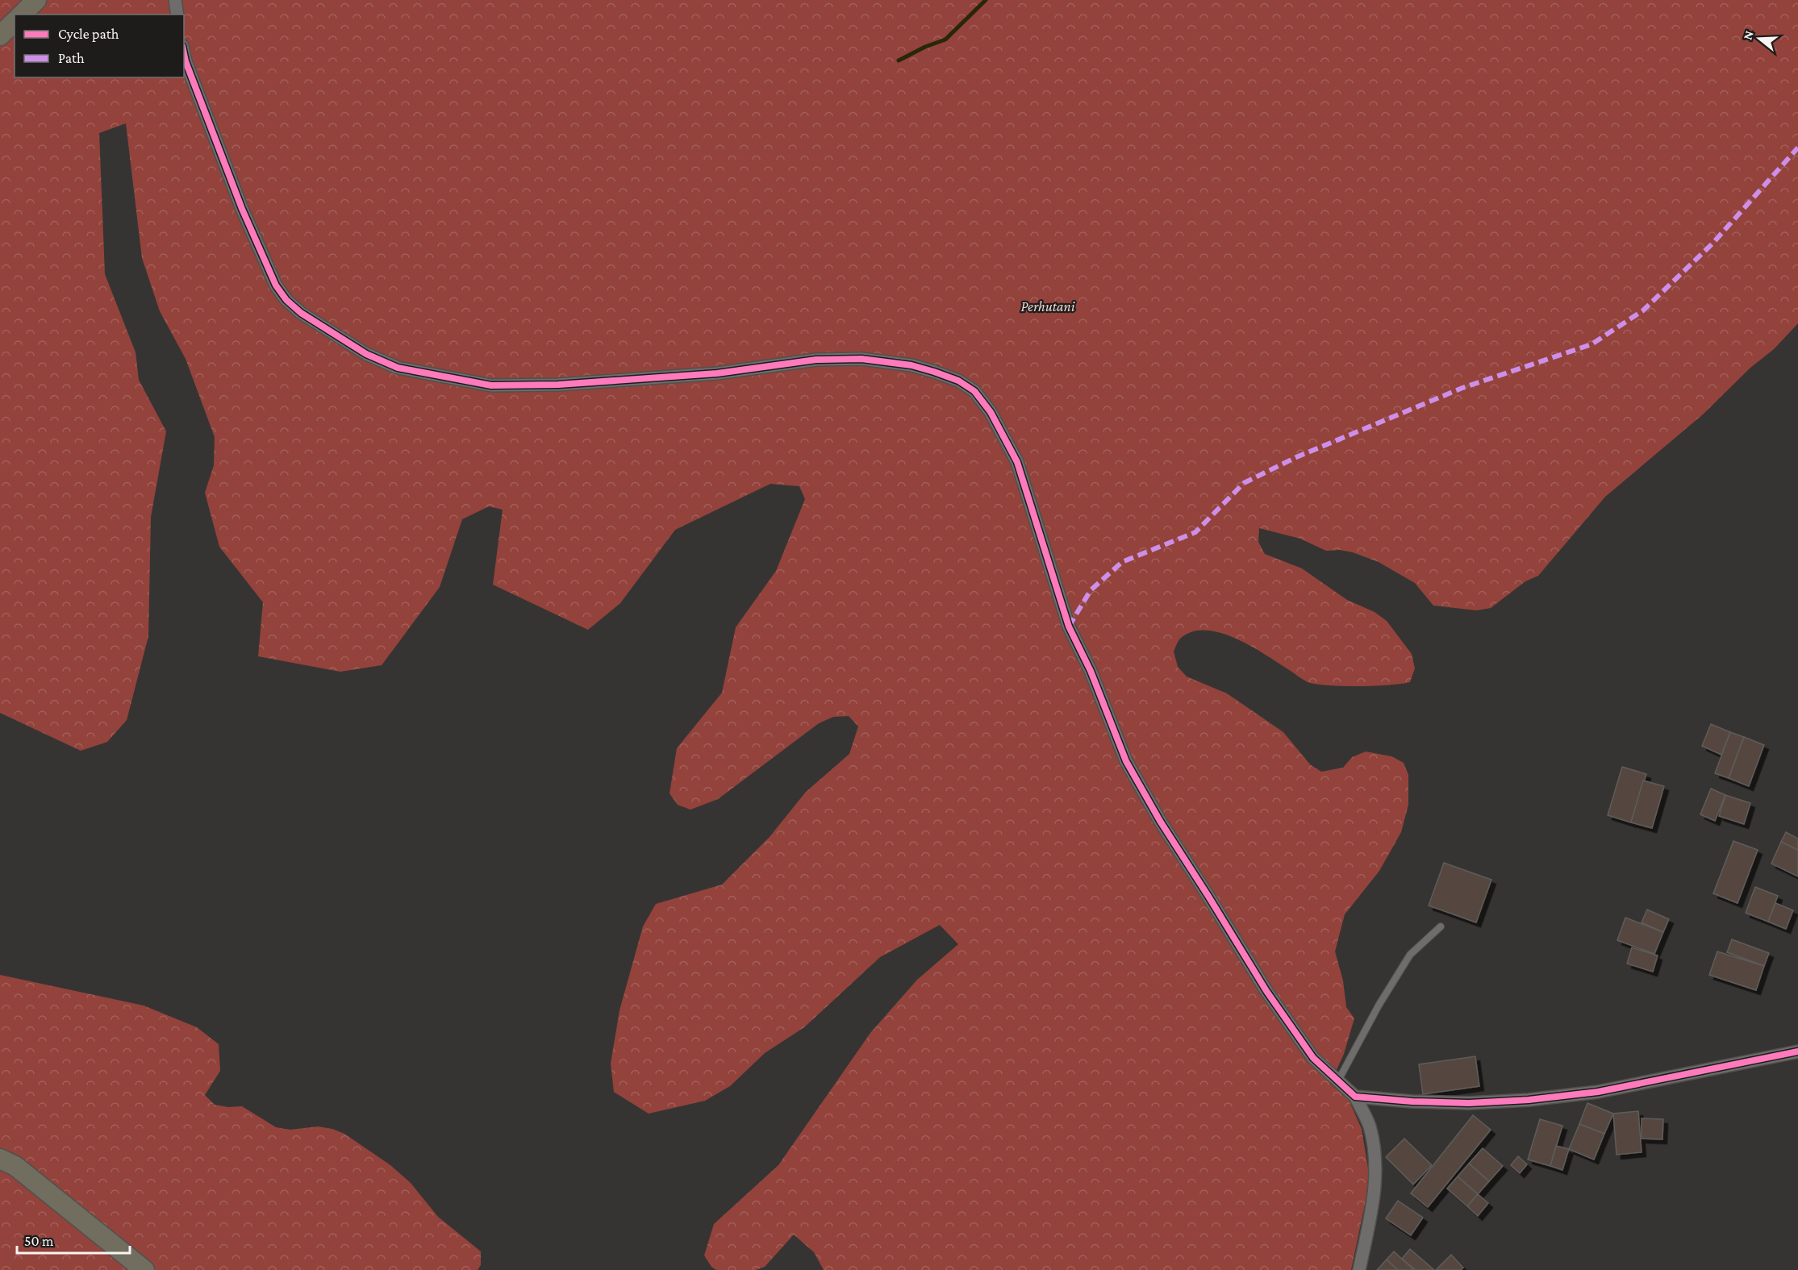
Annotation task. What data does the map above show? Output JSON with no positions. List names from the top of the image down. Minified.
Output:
{"parks":["Perhutani"],"legend":["Cycle path","Path"],"scale_bar":"50 m","north":"left"}
